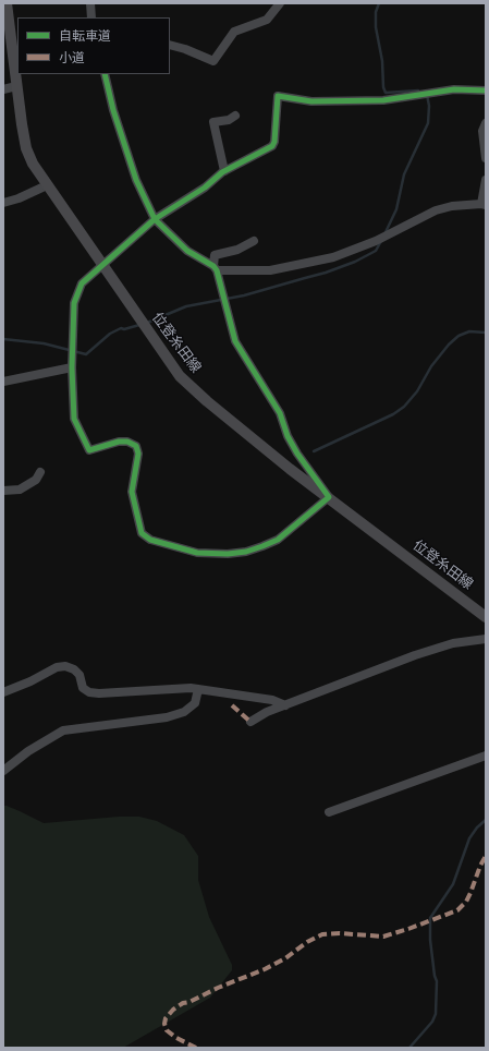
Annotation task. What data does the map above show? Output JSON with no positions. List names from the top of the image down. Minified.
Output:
{"streets":{"main road":["位登糸田線"]},"legend":["自転車道","小道"]}
